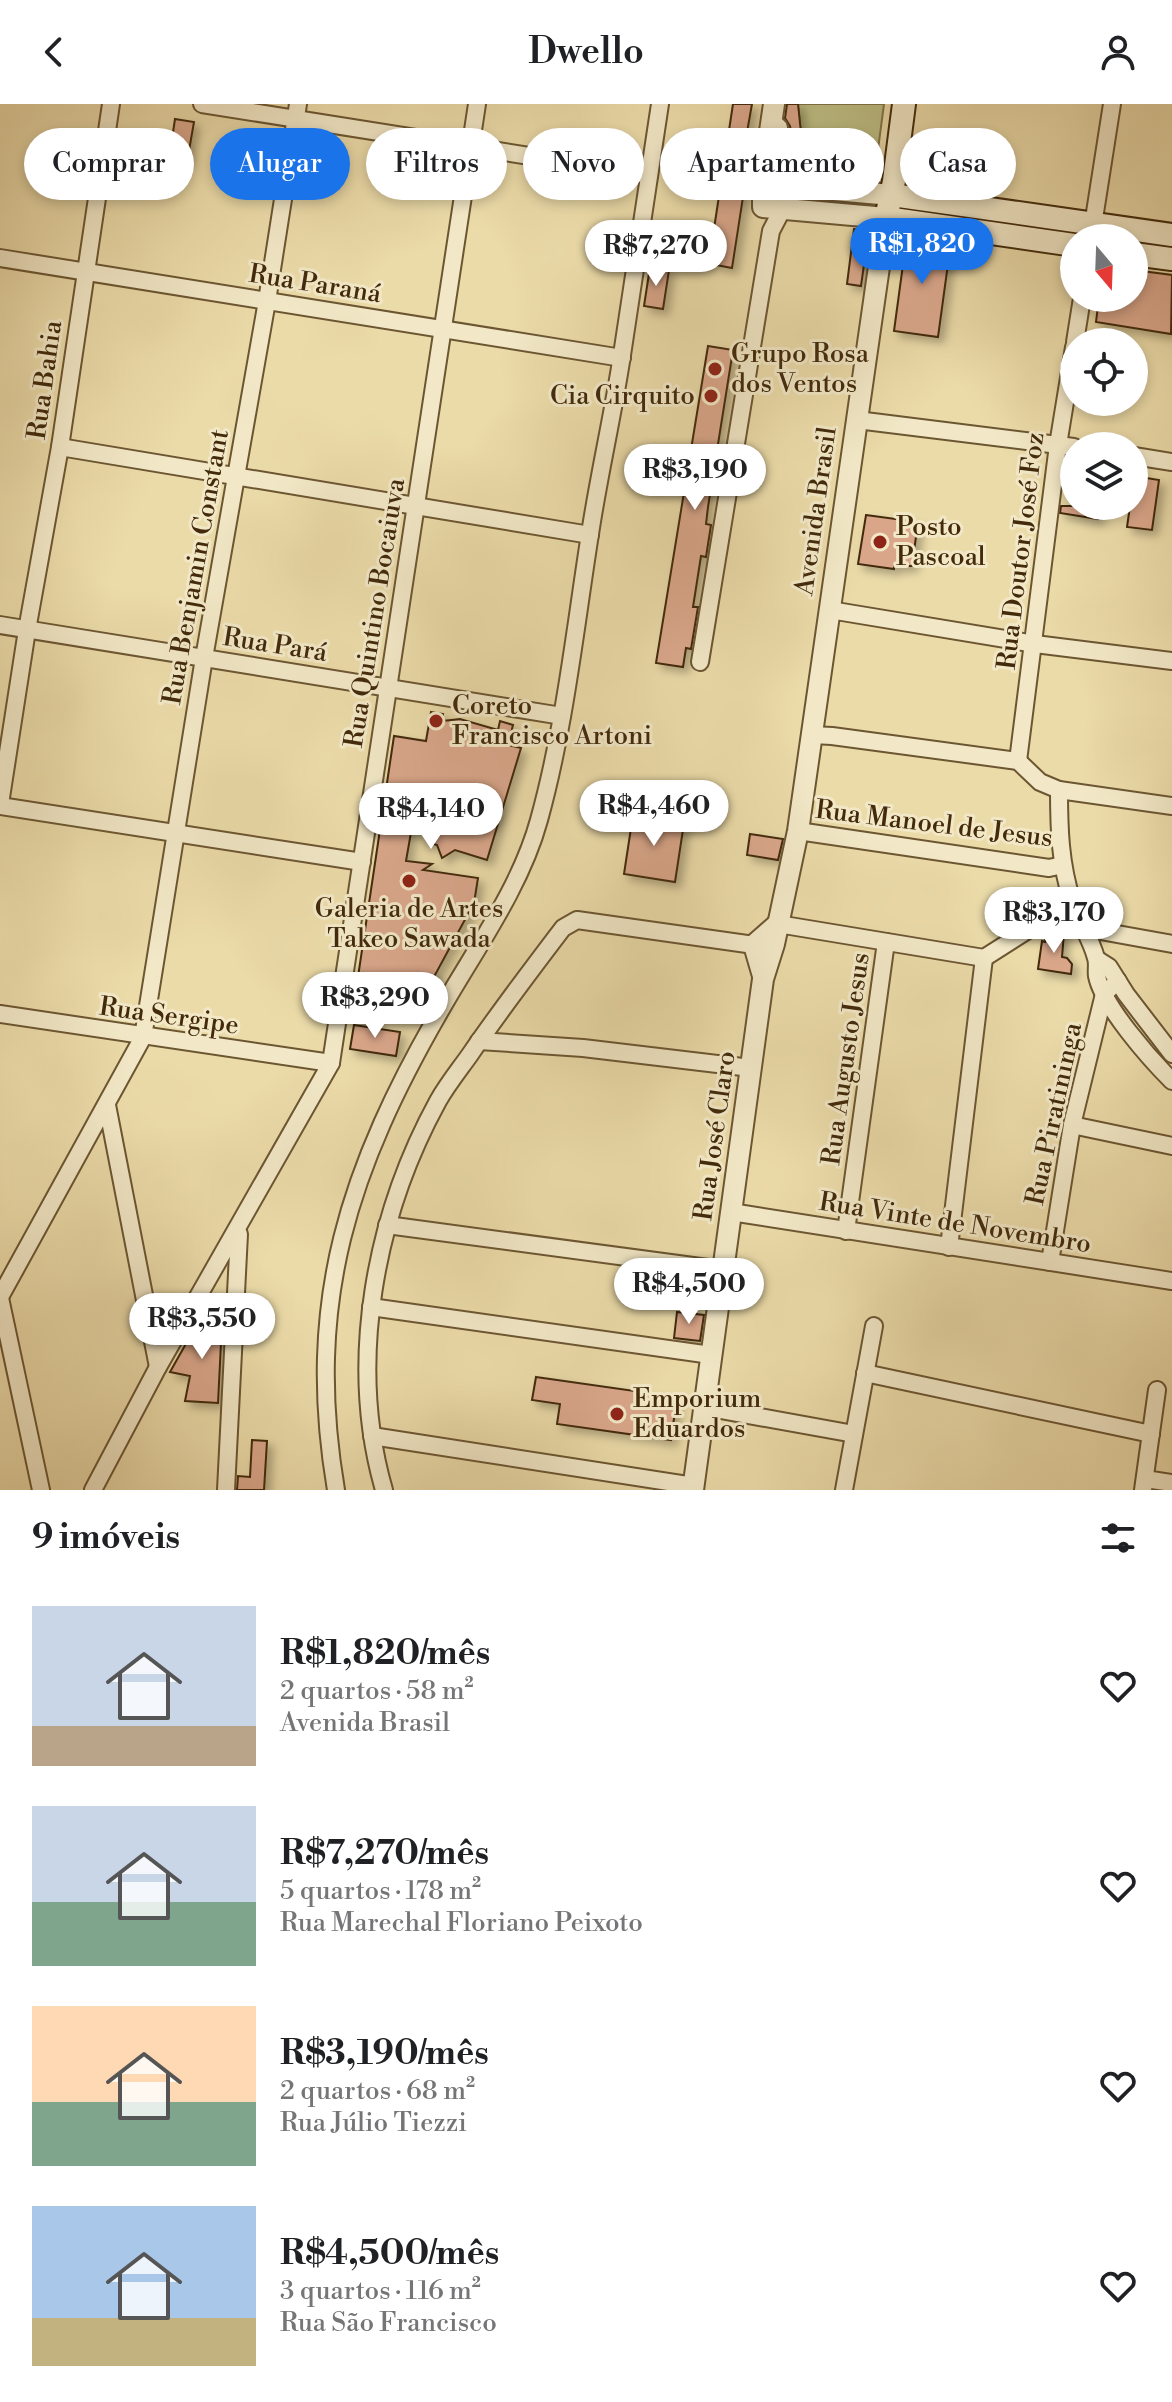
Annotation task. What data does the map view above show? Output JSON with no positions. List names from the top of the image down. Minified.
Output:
{"streets":{"main road":["Avenida Brasil"],"street":["Rua Paraná","Rua Bahia","Rua Doutor José Foz","Rua Benjamin Constant","Rua Quintino Bocaiuva","Rua Pará","Rua Manoel de Jesus","Rua Sergipe","Rua Augusto Jesus","Rua Piratininga","Rua José Claro","Rua Vinte de Novembro"]},"crossings":[["Rua Paraná","Rua Bahia"],["Rua Paraná","Rua Benjamin Constant"],["Rua Paraná","Rua Quintino Bocaiuva"],["Rua Bahia","Rua Pará"],["Avenida Brasil","Rua Manoel de Jesus"],["Avenida Brasil","Rua José Claro"],["Rua Benjamin Constant","Rua Pará"],["Rua Benjamin Constant","Rua Sergipe"],["Rua Quintino Bocaiuva","Rua Pará"],["Rua Quintino Bocaiuva","Rua Sergipe"],["Rua Augusto Jesus","Rua Vinte de Novembro"],["Rua Piratininga","Rua Vinte de Novembro"],["Rua José Claro","Rua Vinte de Novembro"]],"places":["Grupo Rosa dos Ventos","Cia Cirquito","Posto Pascoal","Coreto Francisco Artoni","Galeria de Artes Takeo Sawada","Emporium Eduardos"],"north":"bottom","page":{"header":"Dwello","chip":["Comprar","Alugar","Filtros","Novo","Apartamento","Casa"],"price":["R$1,820","R$7,270","R$3,190","R$4,460","R$4,140","R$3,170","R$3,290","R$4,500","R$3,550"],"heading":"9 imóveis","list":[{"name":"R$1,820/mês","note":"2 quartos · 58 m² · Avenida Brasil"},{"name":"R$7,270/mês","note":"5 quartos · 178 m² · Rua Marechal Floriano Peixoto"},{"name":"R$3,190/mês","note":"2 quartos · 68 m² · Rua Júlio Tiezzi"},{"name":"R$4,500/mês","note":"3 quartos · 116 m² · Rua São Francisco"}]}}
